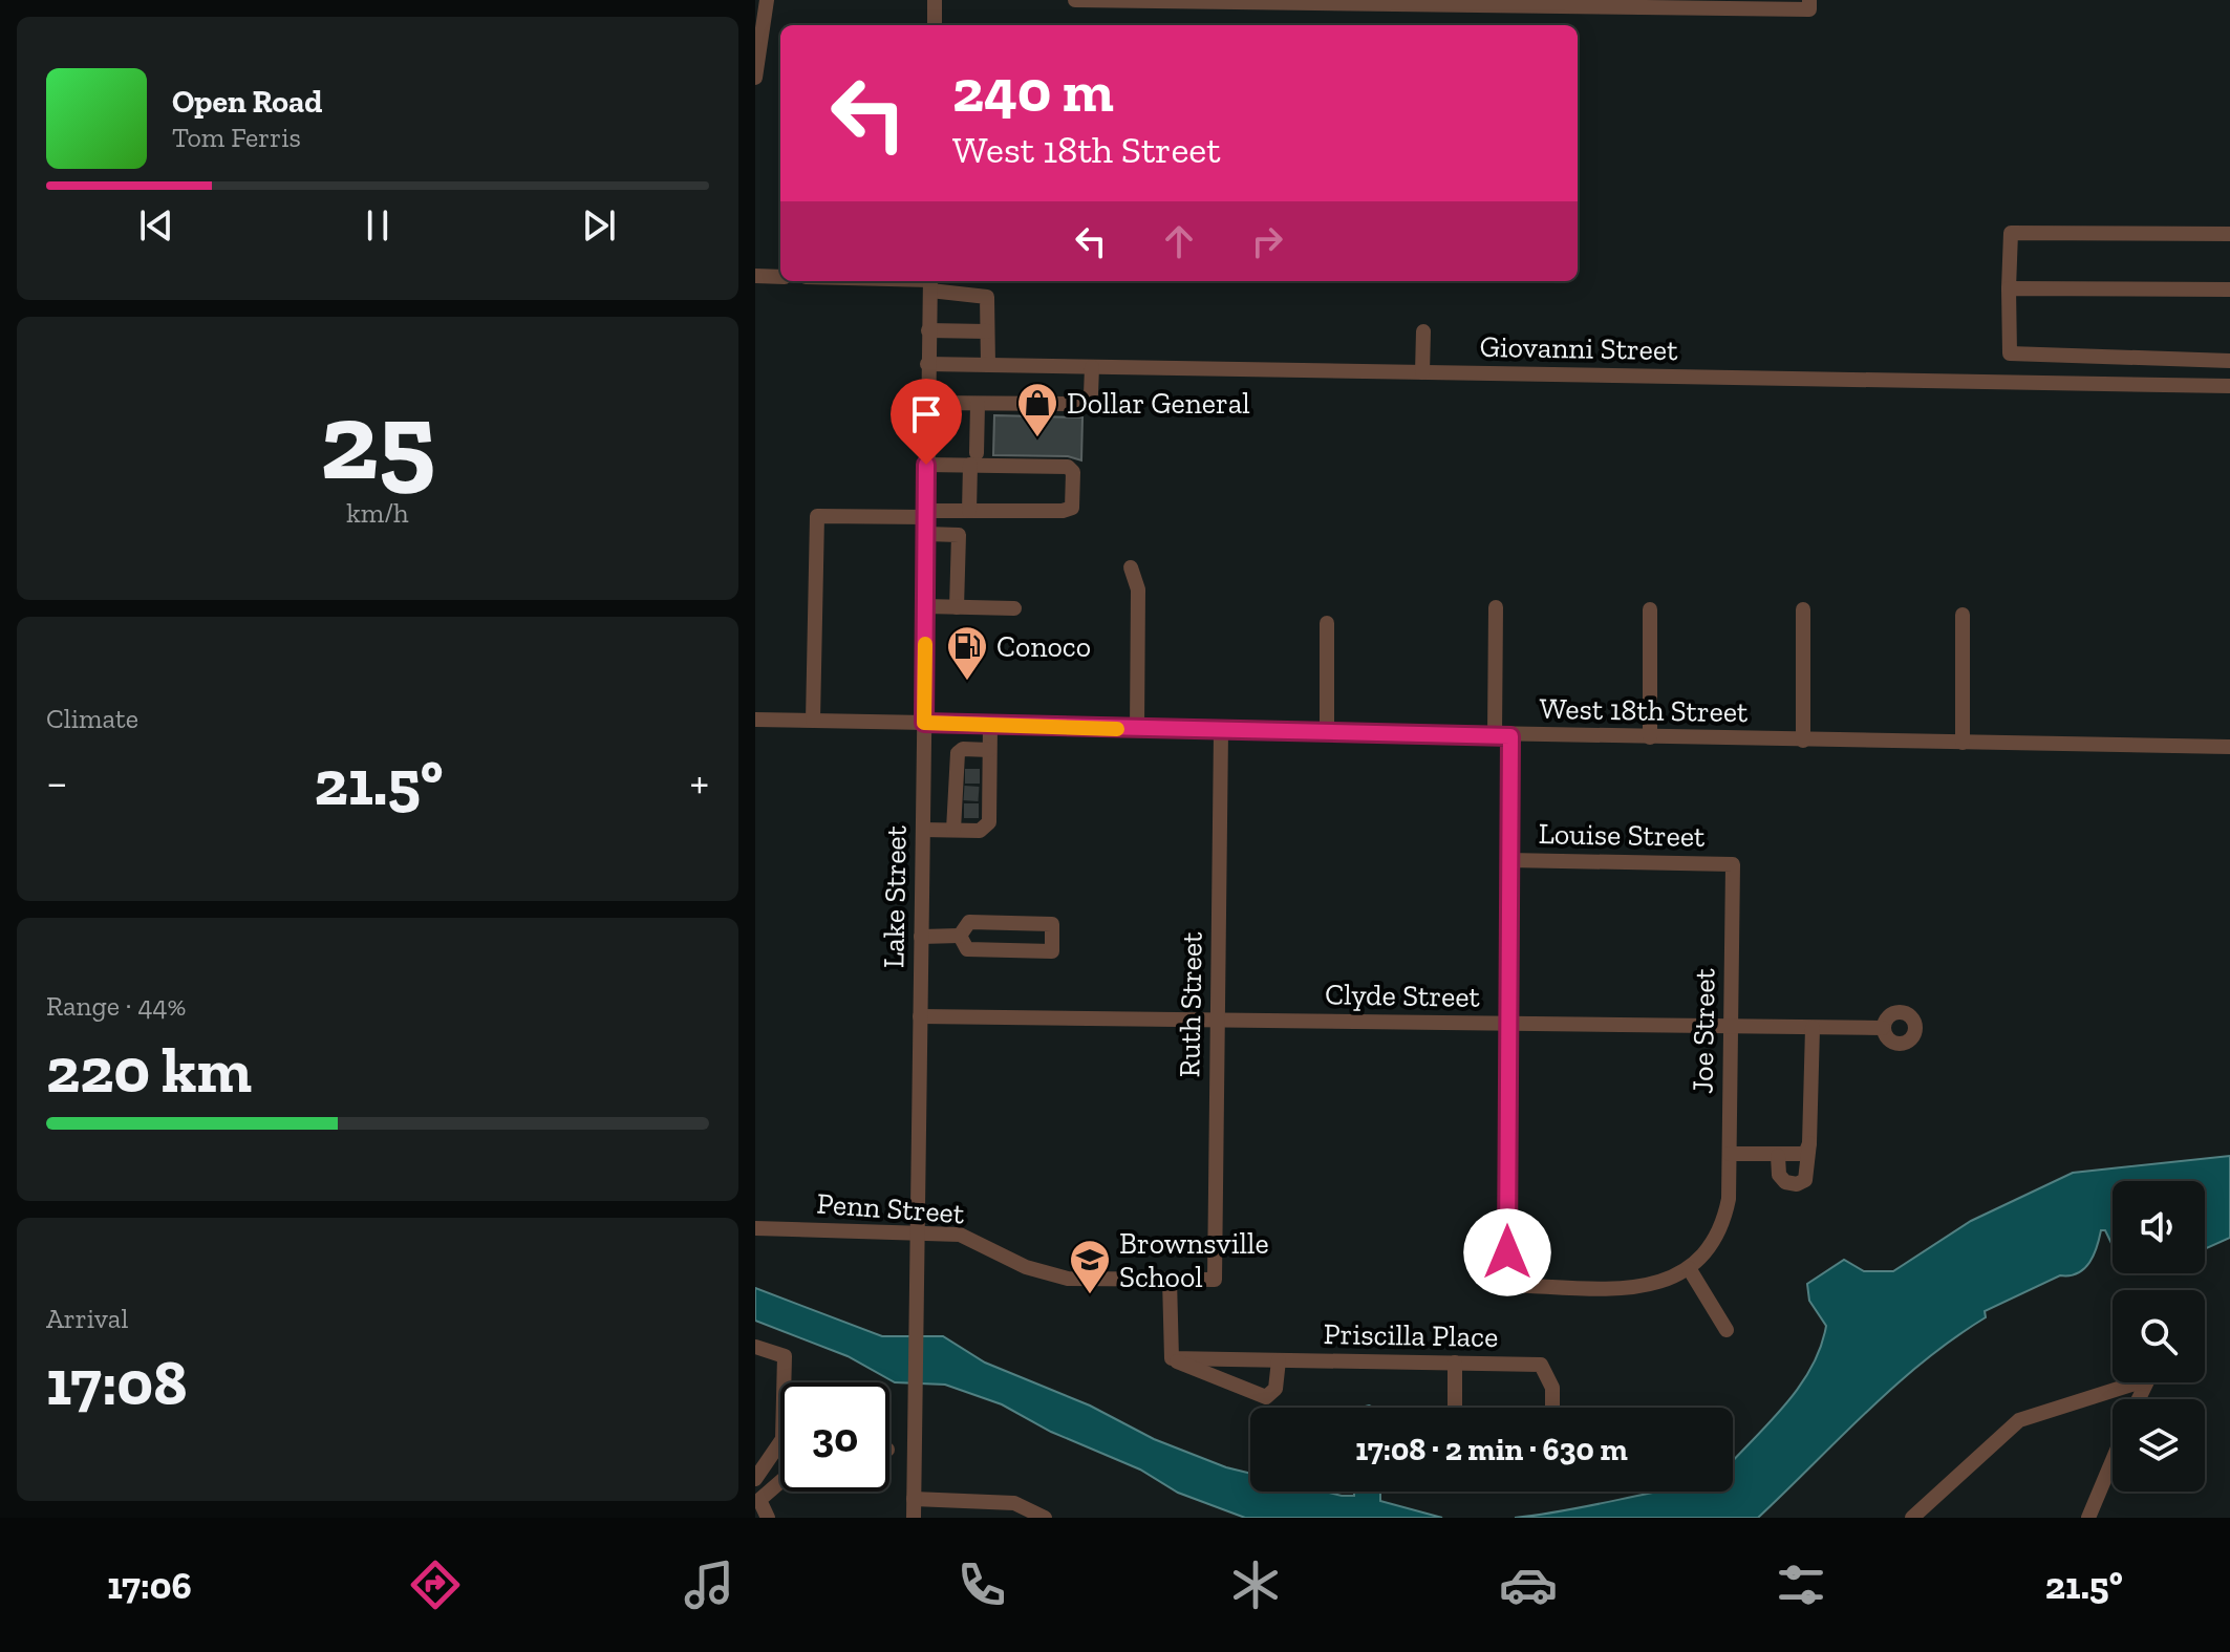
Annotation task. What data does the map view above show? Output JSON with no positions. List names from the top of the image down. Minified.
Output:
{"streets":{"street":["Giovanni Street","West 18th Street","Louise Street","Lake Street","Clyde Street","Ruth Street","Joe Street","Penn Street","Priscilla Place"]},"crossings":[["Giovanni Street","Lake Street"],["West 18th Street","Lake Street"],["West 18th Street","Ruth Street"],["Louise Street","Joe Street"],["Lake Street","Clyde Street"],["Lake Street","Penn Street"],["Clyde Street","Ruth Street"],["Clyde Street","Joe Street"],["Ruth Street","Penn Street"]],"places":{"shop":["Dollar General"],"fuel station":["Conoco"],"school or university":["Brownsville School"]},"page":{"turn":["240 m","West 18th Street"],"song":["Open Road","Tom Ferris"],"tile":[["25","km/h"],"Climate",["Range · 44%","220 km"],["Arrival","17:08"]],"heat":["−","21.5°","+"],"limit":"30","trip":"17:08 · 2 min · 630 m","tabs":["17:06","21.5°"]}}
